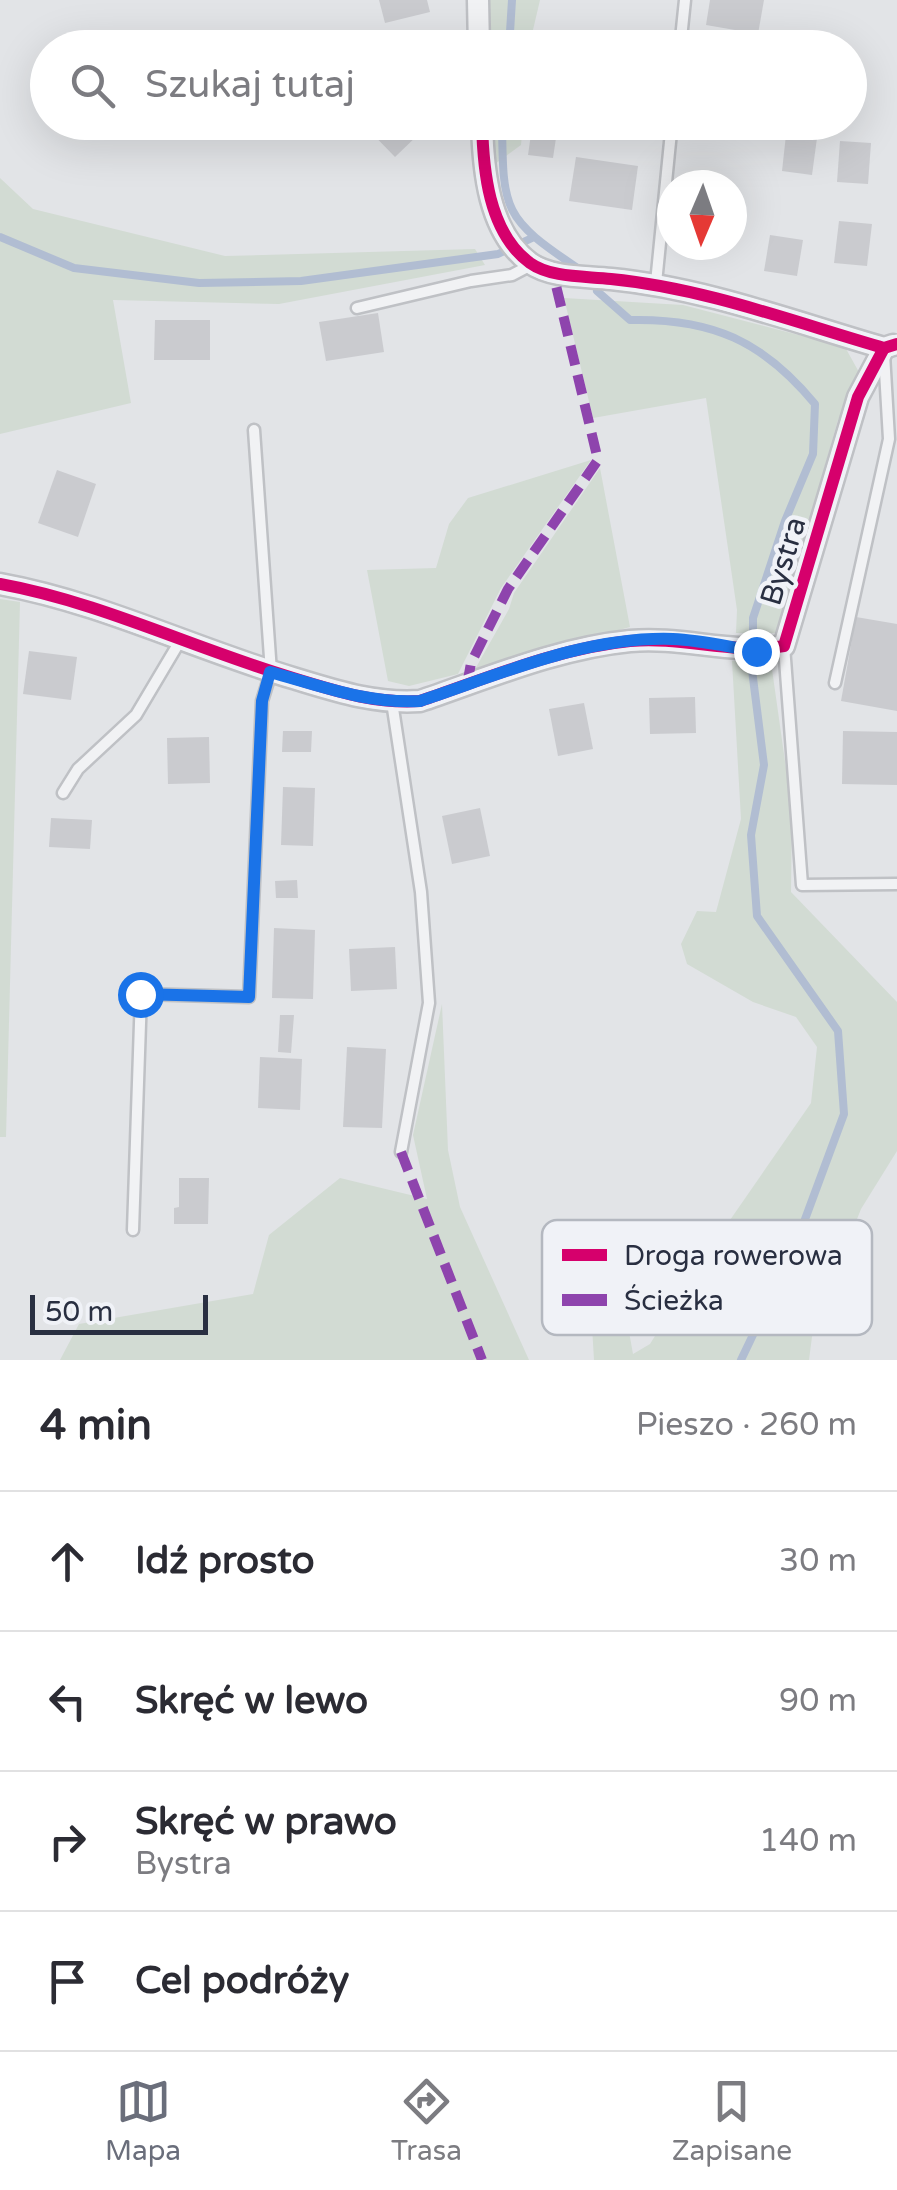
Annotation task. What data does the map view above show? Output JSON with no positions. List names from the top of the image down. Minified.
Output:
{"streets":{"street":["Bystra"]},"legend":["Droga rowerowa","Ścieżka"],"scale_bar":"50 m","north":"bottom","page":{"search":"Szukaj tutaj","scale":"50 m","heading":["4 min","Pieszo · 260 m"],"list":[["Idź prosto","30 m"],["Skręć w lewo","90 m"],["Skręć w prawo","Bystra","140 m"],"Cel podróży"],"nav":["Mapa","Trasa","Zapisane"]}}
